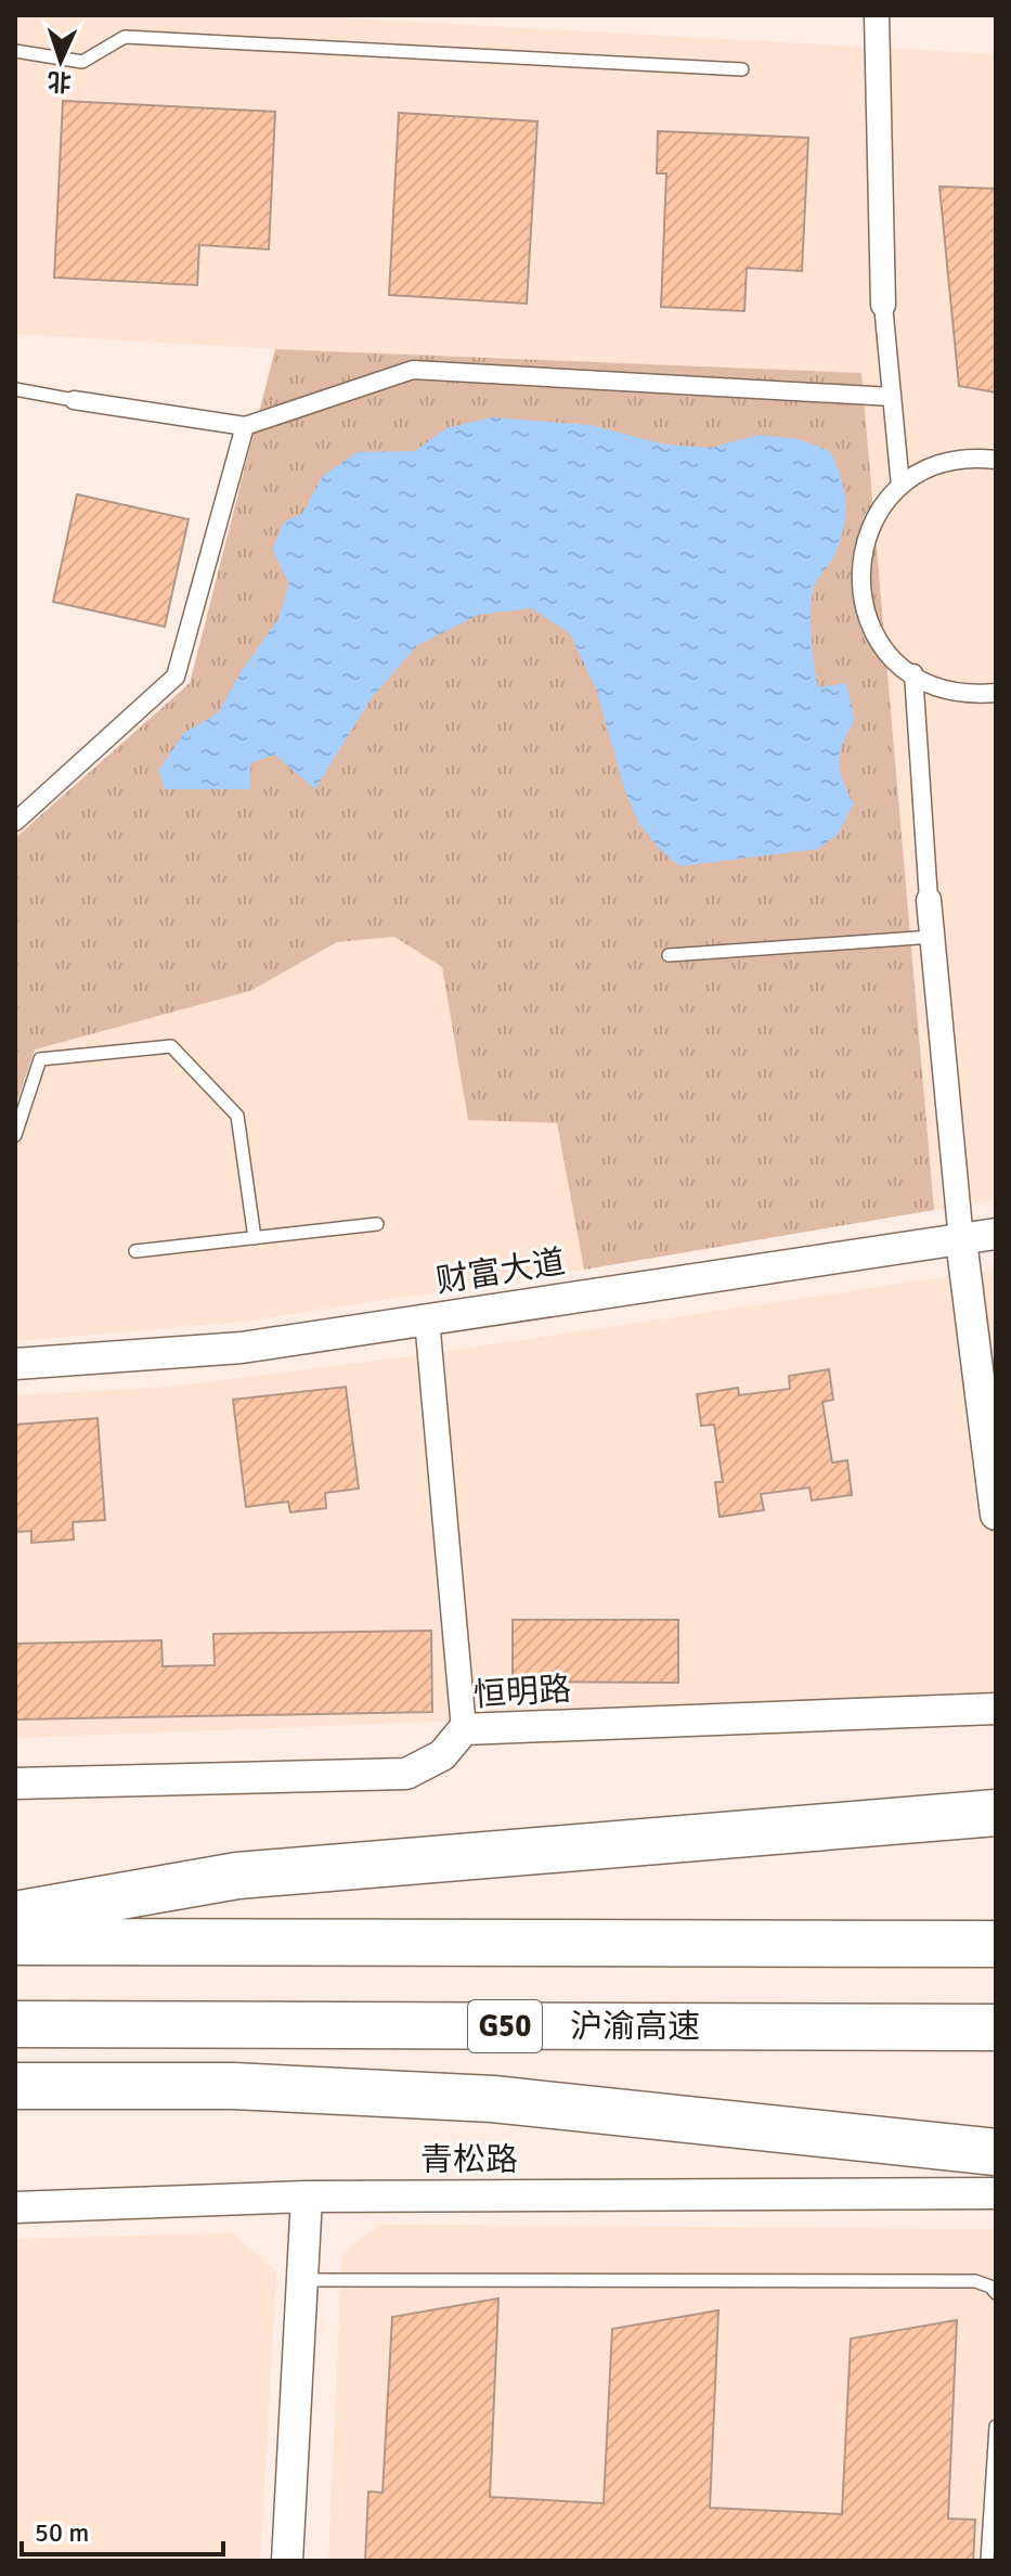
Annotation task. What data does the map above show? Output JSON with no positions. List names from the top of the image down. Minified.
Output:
{"streets":{"highway":["G50","沪渝高速"],"street":["财富大道","恒明路","青松路"]},"scale_bar":"50 m","north":"bottom"}
